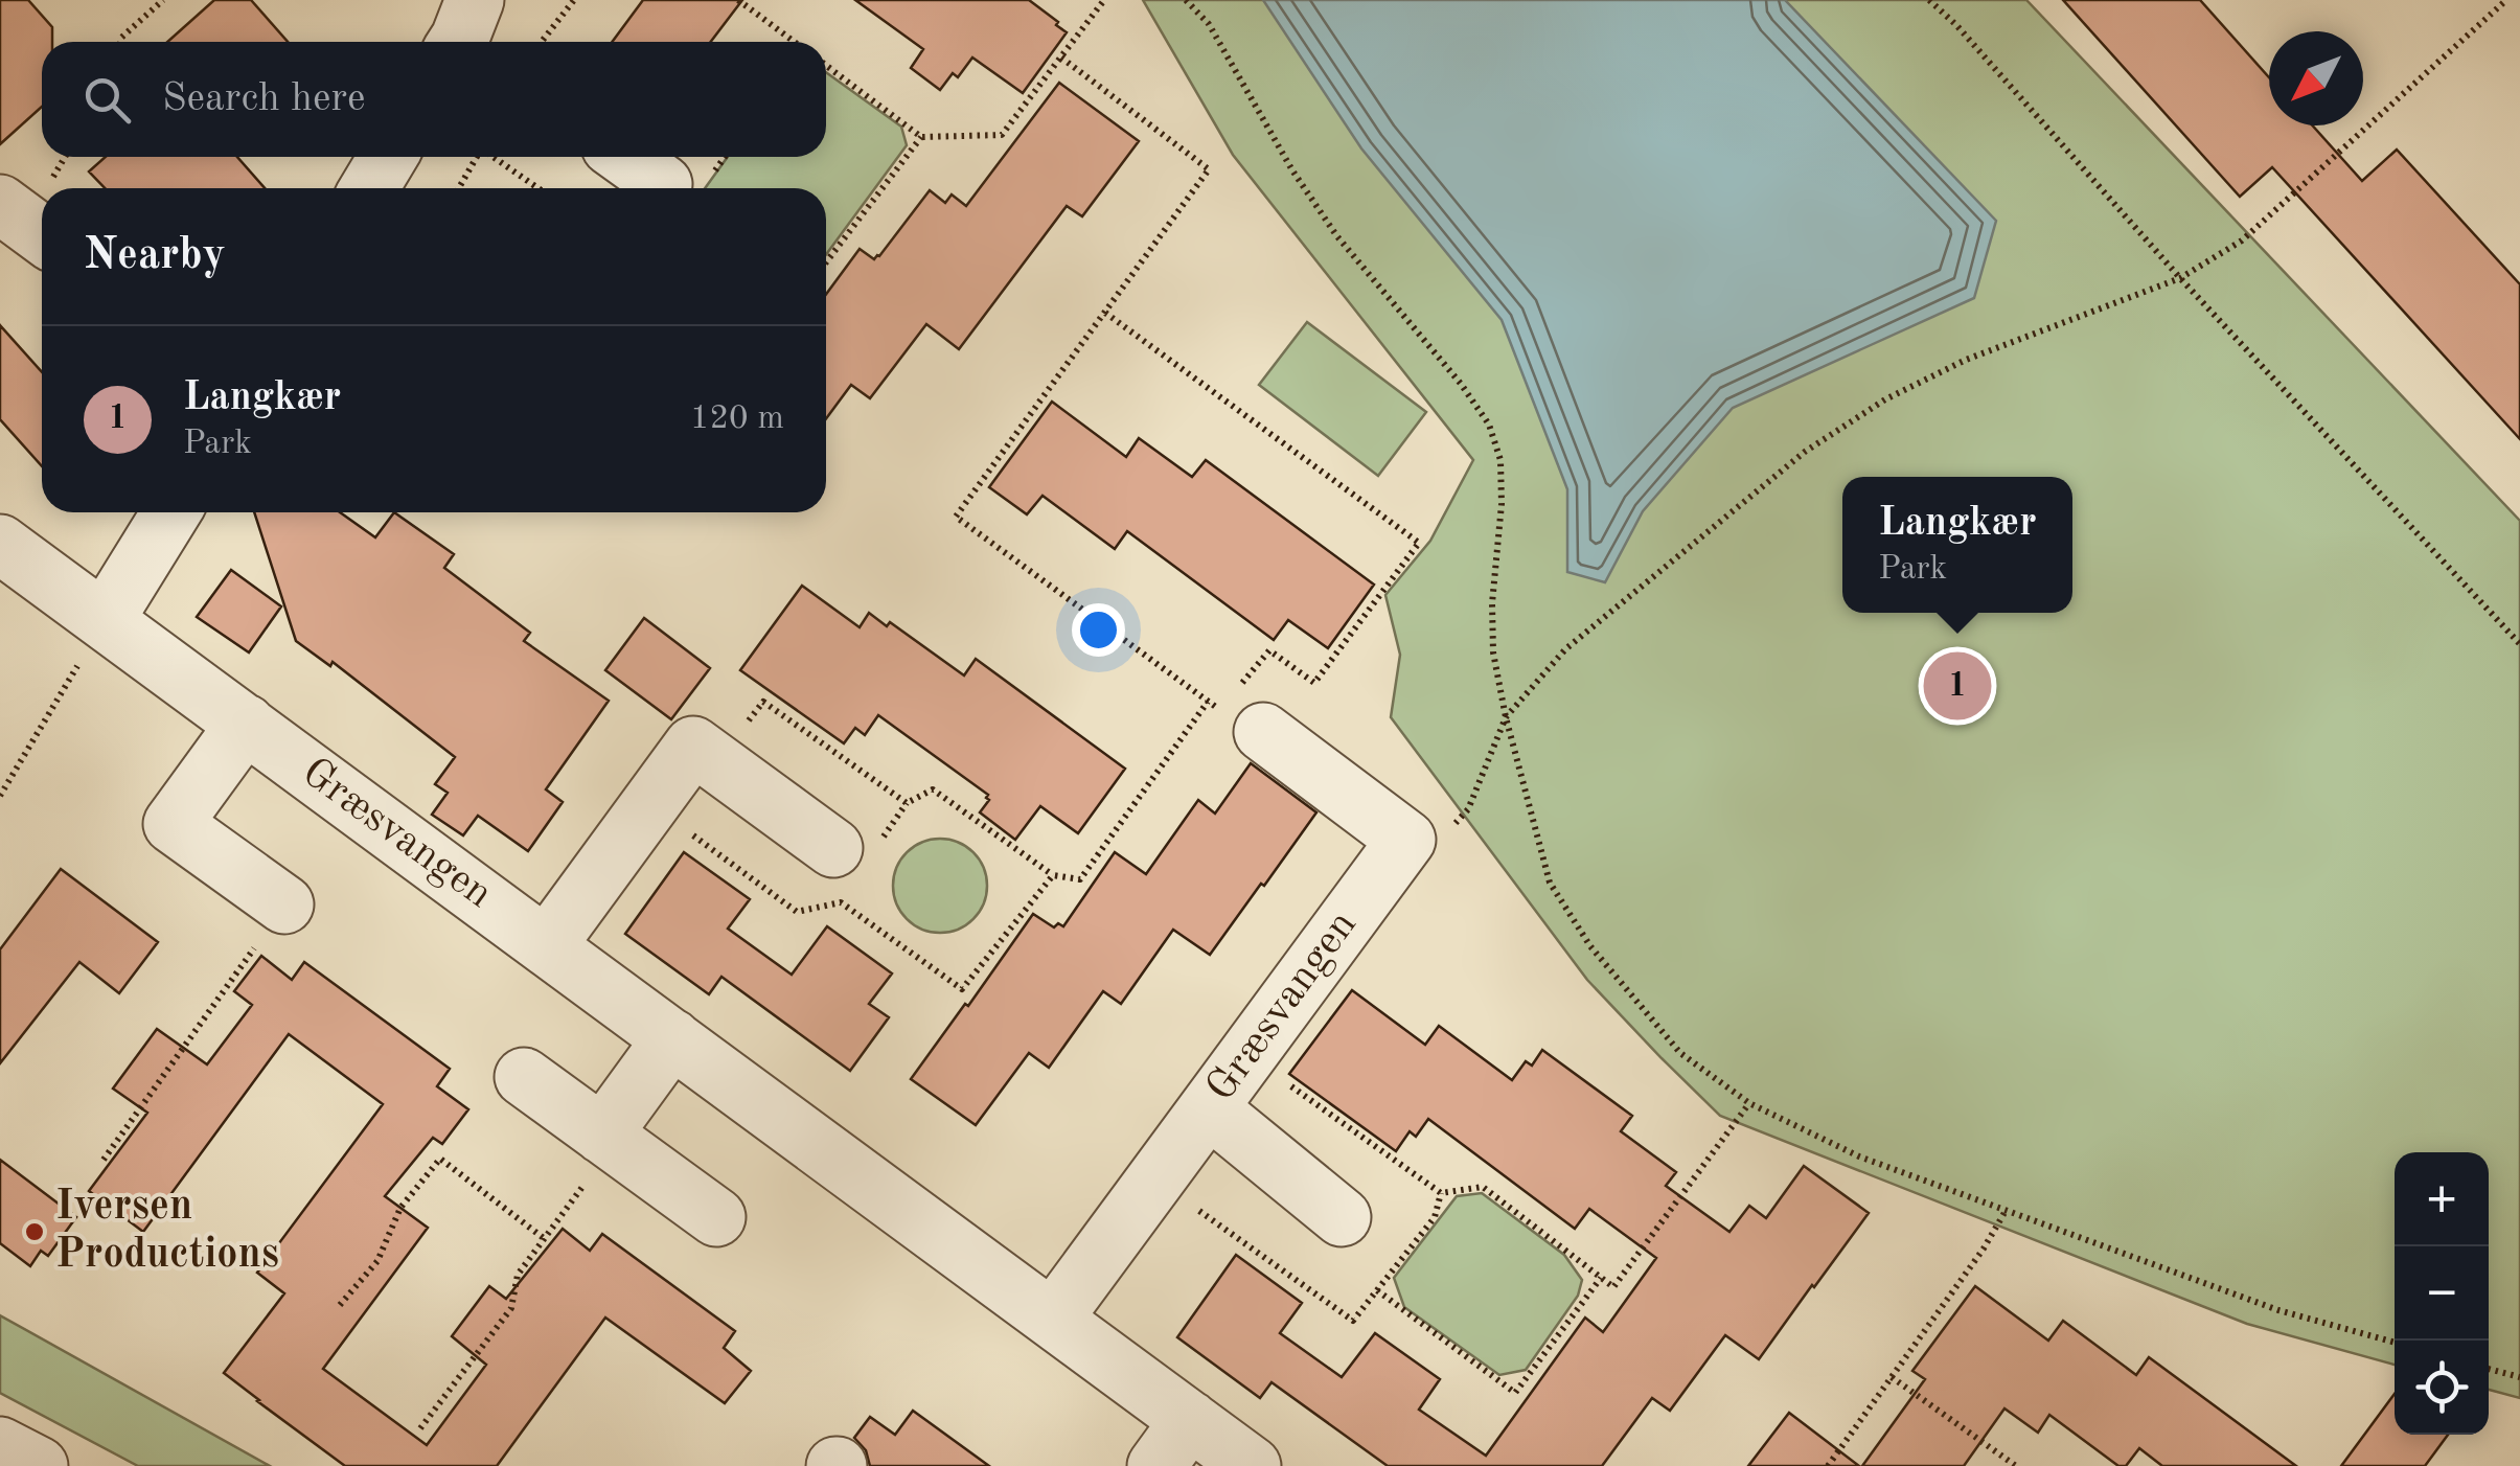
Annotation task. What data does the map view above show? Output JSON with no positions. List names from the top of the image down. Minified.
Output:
{"streets":{"street":["Græsvangen"]},"places":["Iversen Productions"],"north":"bottom left","page":{"search":"Search here","heading":"Nearby","list":[{"mark":"1","name":"Langkær","note":"Park","value":"120 m"}],"popup":["Langkær","Park"],"pins":"1","map_buttons":["+","−"]}}
